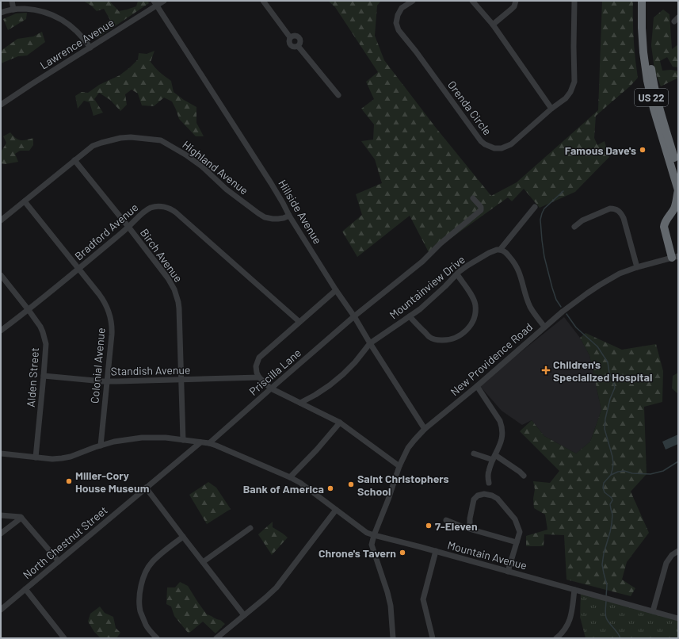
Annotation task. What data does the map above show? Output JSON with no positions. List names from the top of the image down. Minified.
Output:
{"streets":{"highway":["US 22"],"street":["Lawrence Avenue","Orenda Circle","Highland Avenue","Hillside Avenue","Bradford Avenue","Birch Avenue","Mountainview Drive","New Providence Road","Colonial Avenue","Standish Avenue","Priscilla Lane","Alden Street","North Chestnut Street","Mountain Avenue"]},"crossings":[["Lawrence Avenue","Hillside Avenue"],["Highland Avenue","Hillside Avenue"],["Highland Avenue","Birch Avenue"],["Highland Avenue","Colonial Avenue"],["Hillside Avenue","Mountainview Drive"],["Hillside Avenue","New Providence Road"],["Hillside Avenue","Priscilla Lane"],["Bradford Avenue","Birch Avenue"],["Bradford Avenue","Colonial Avenue"],["Bradford Avenue","Alden Street"],["Birch Avenue","Standish Avenue"],["Birch Avenue","Mountain Avenue"],["New Providence Road","Mountain Avenue"],["Colonial Avenue","Standish Avenue"],["Colonial Avenue","Mountain Avenue"],["Standish Avenue","Alden Street"],["Priscilla Lane","Mountain Avenue"],["Alden Street","Mountain Avenue"],["North Chestnut Street","Mountain Avenue"]],"places":{"other":["Famous Dave's","Miller-Cory House Museum","Saint Christophers School","Bank of America","7-Eleven","Chrone's Tavern"],"health":["Children's Specialized Hospital"]}}
